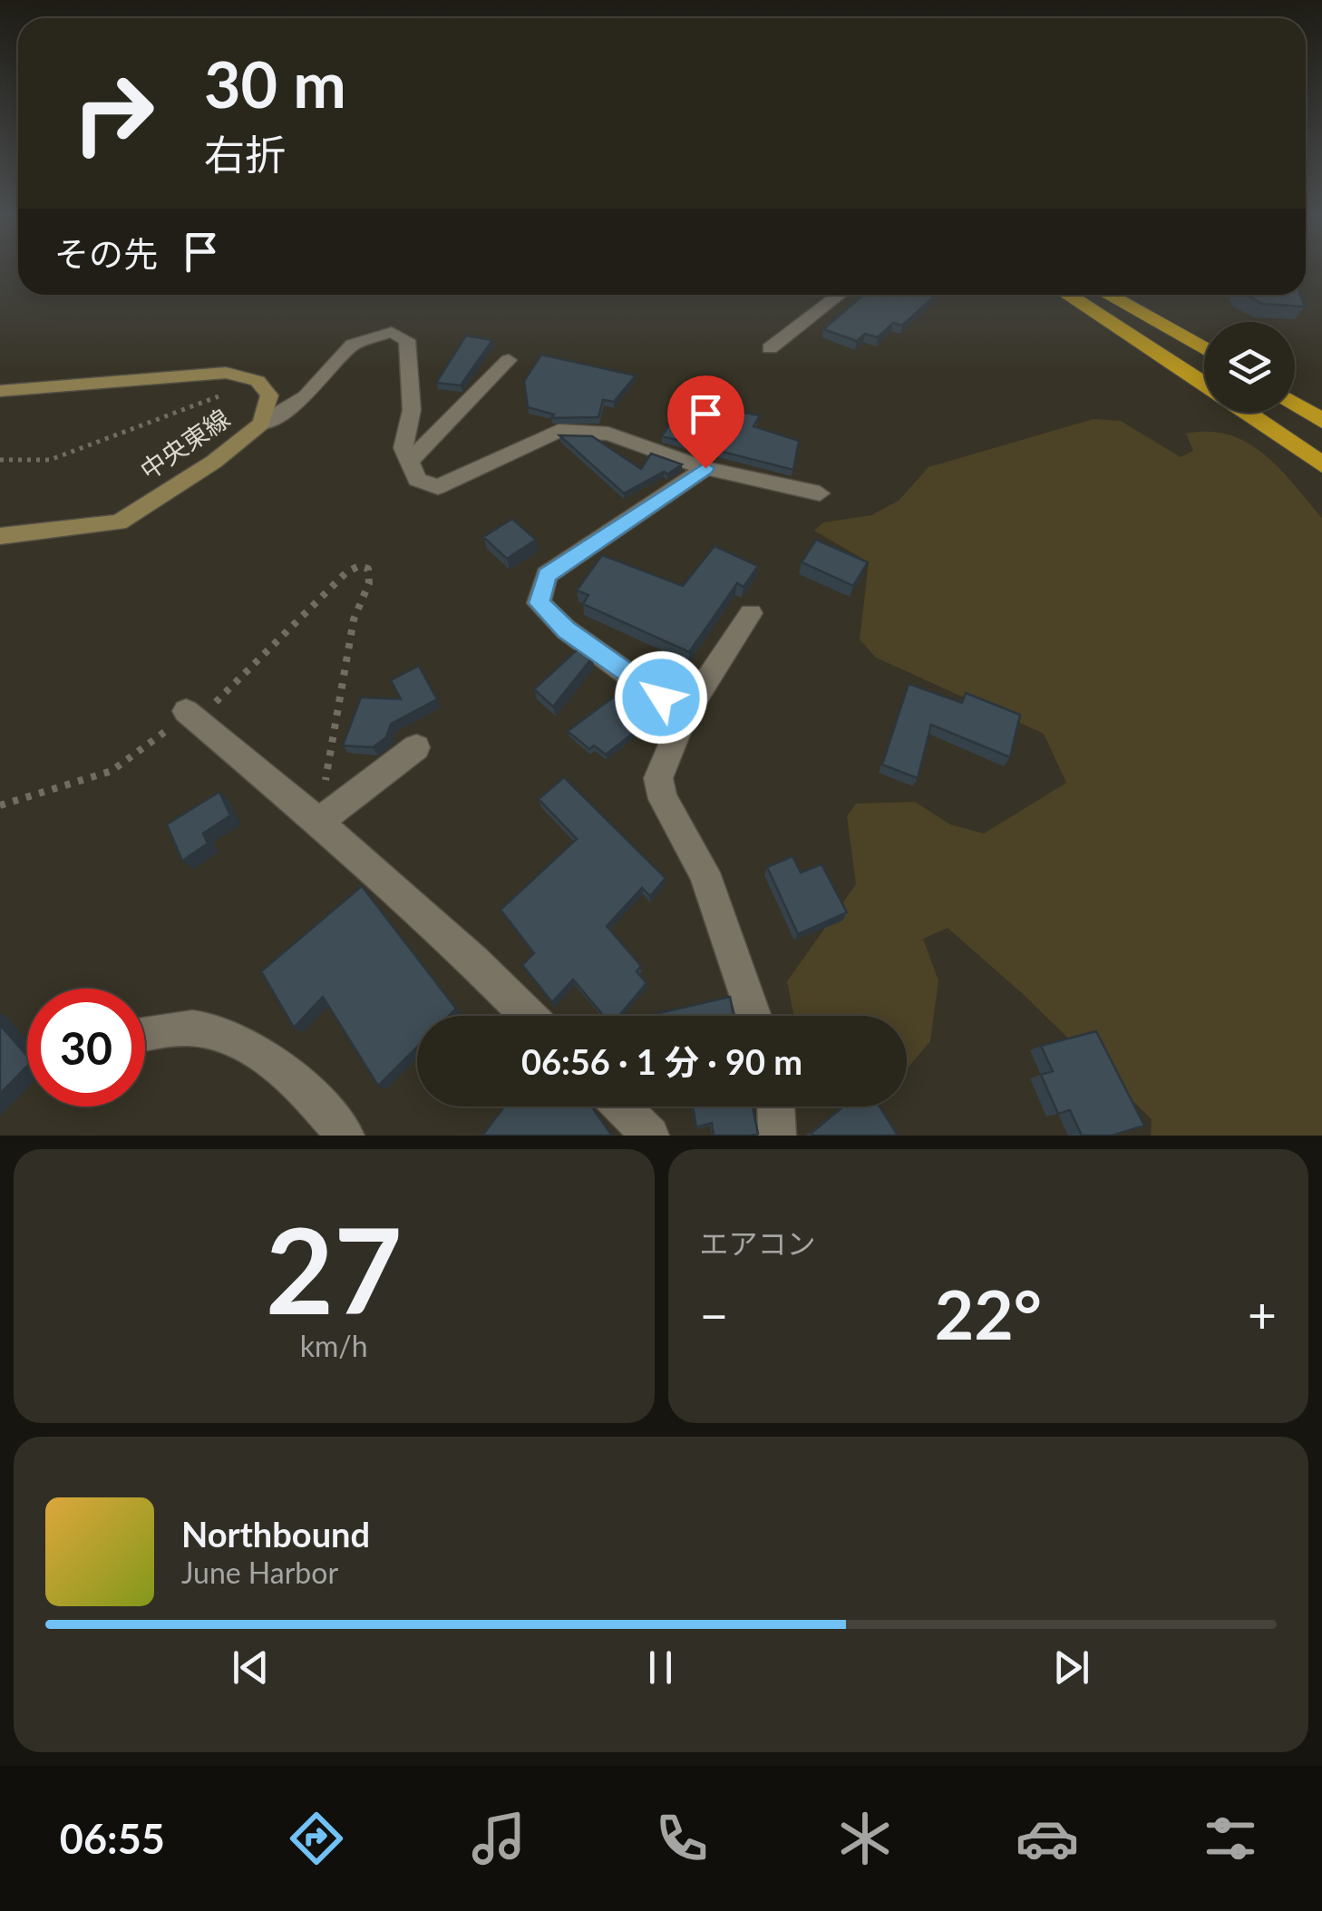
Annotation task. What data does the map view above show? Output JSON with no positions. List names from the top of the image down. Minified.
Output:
{"streets":{"main road":["中央東線"]},"page":{"turn":["30 m","右折"],"then":"その先","limit":"30","trip":"06:56 · 1 分 · 90 m","tile":[["27","km/h"],"エアコン"],"heat":["−","22°","+"],"song":["Northbound","June Harbor"],"tabs":"06:55"}}
